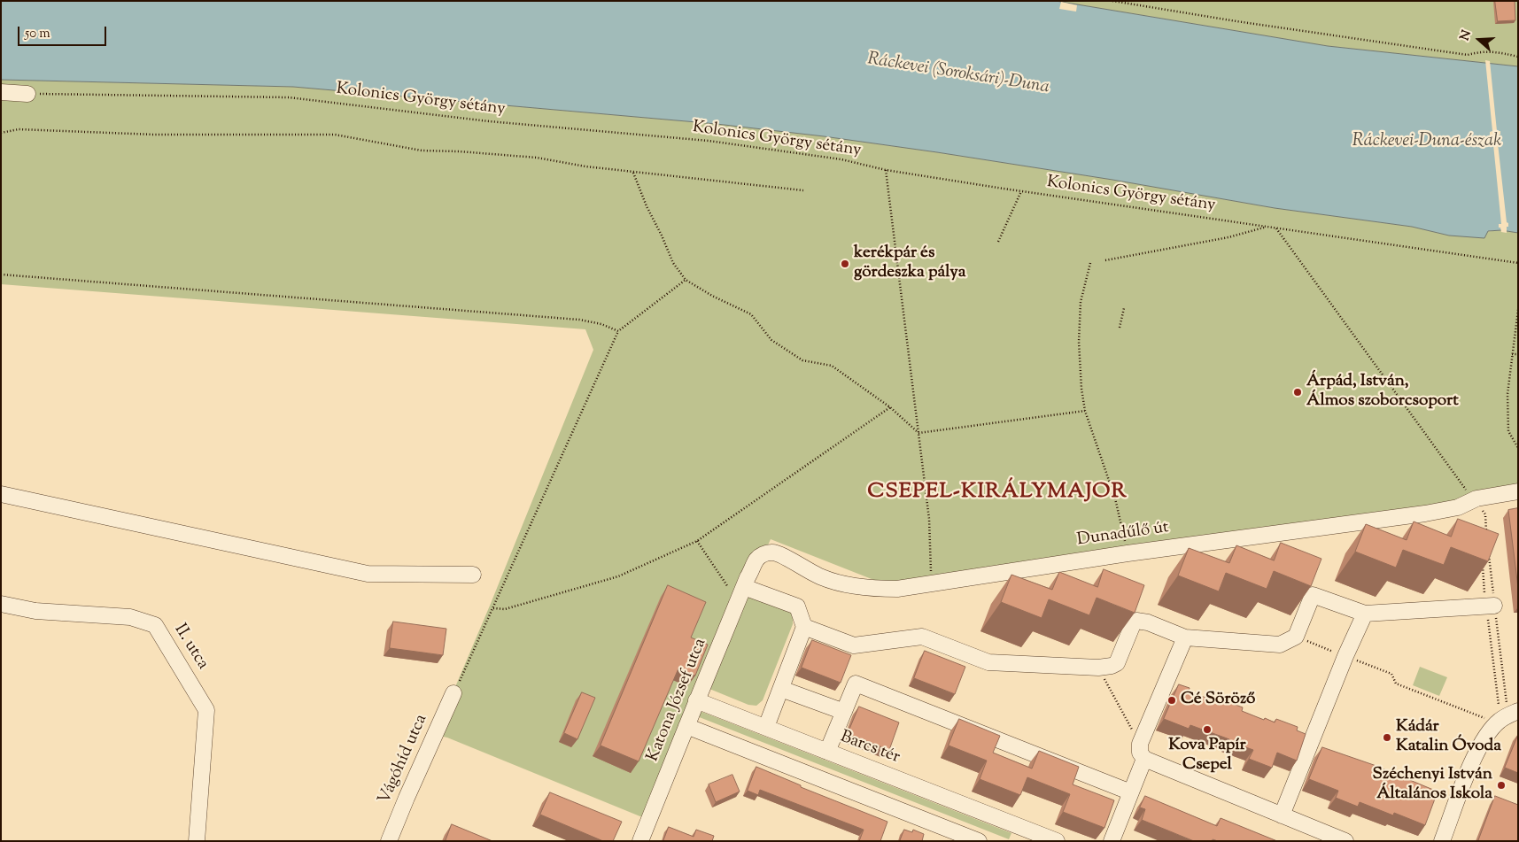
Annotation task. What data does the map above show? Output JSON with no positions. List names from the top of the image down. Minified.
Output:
{"streets":{"street":["Dunadűlő út","II. utca","Katona József utca","Barcs tér","Vágóhíd utca"],"path":["Kolonics György sétány"]},"crossings":[["Dunadűlő út","Katona József utca"],["Katona József utca","Barcs tér"]],"districts":["CSEPEL-KIRÁLYMAJOR"],"water":["Ráckevei (Soroksári)-Duna","Ráckevei-Duna-észak"],"places":["kerékpár és gördeszka pálya","Árpád, István, Álmos szoborcsoport","Cé Söröző","Kova Papír Csepel","Kádár Katalin Óvoda","Széchenyi István Általános Iskola"],"scale_bar":"50 m","north":"left"}
